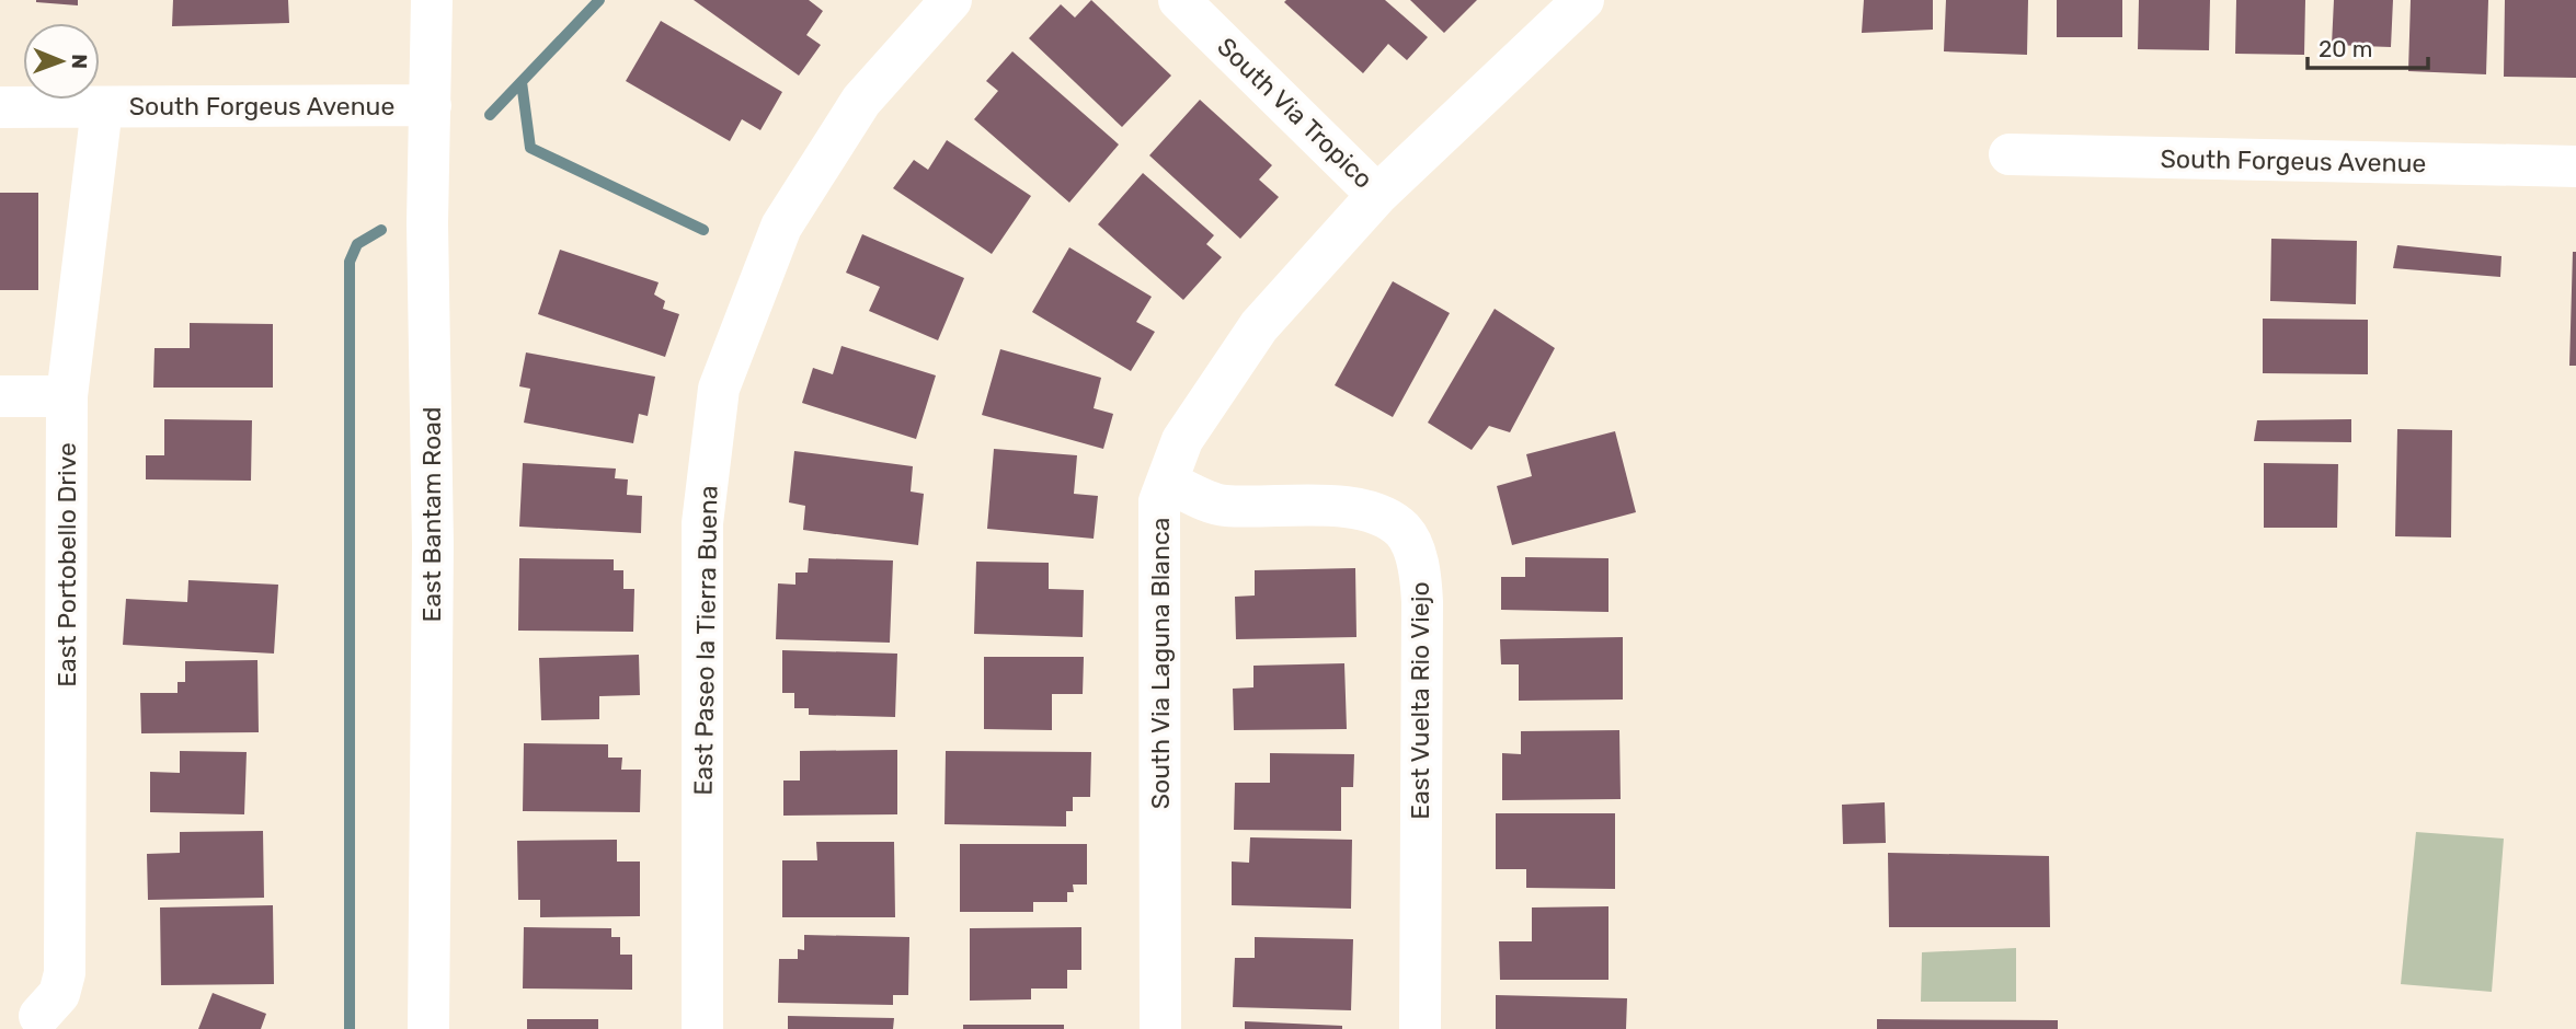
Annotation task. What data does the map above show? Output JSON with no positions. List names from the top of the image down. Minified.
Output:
{"streets":{"street":["South Forgeus Avenue","South Via Tropico","East Bantam Road","East Portobello Drive","East Paseo la Tierra Buena","South Via Laguna Blanca","East Vuelta Rio Viejo"]},"crossings":[["South Forgeus Avenue","East Bantam Road"],["South Forgeus Avenue","East Portobello Drive"],["South Via Tropico","South Via Laguna Blanca"],["South Via Laguna Blanca","East Vuelta Rio Viejo"]],"scale_bar":"20 m","north":"right"}
